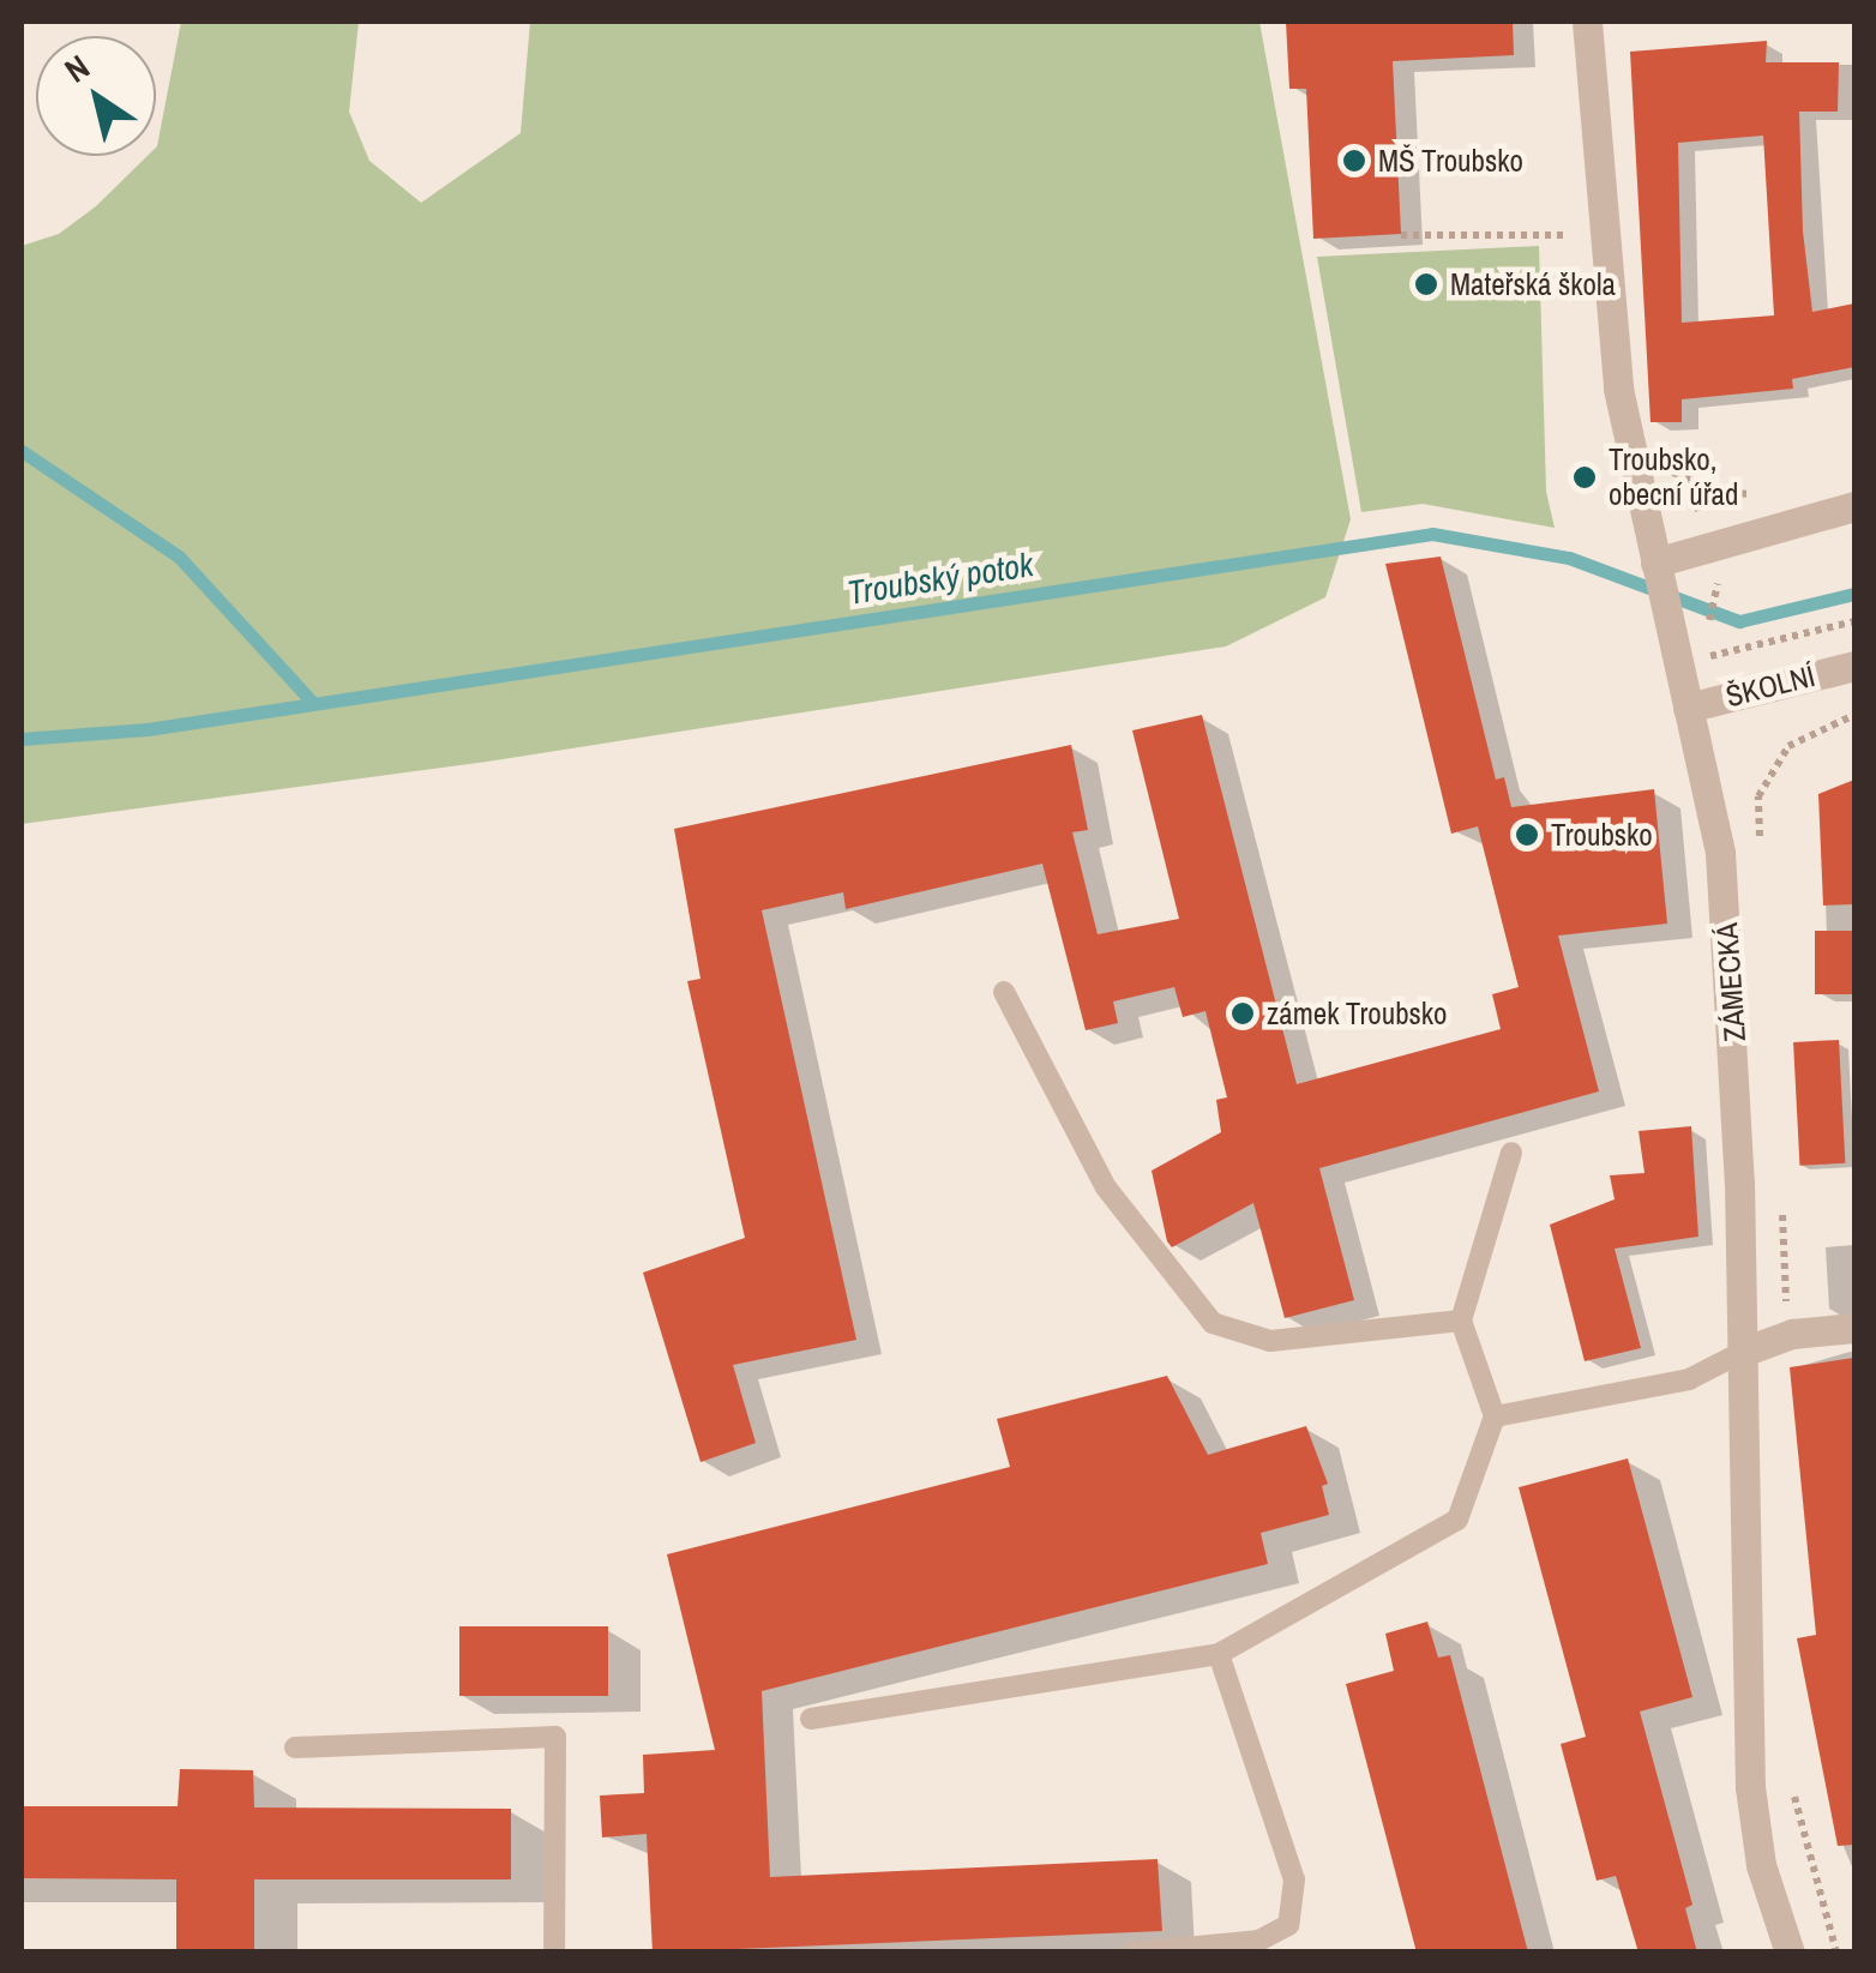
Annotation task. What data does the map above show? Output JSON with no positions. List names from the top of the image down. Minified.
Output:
{"streets":{"street":["ŠKOLNÍ","ZÁMECKÁ"]},"crossings":[["ŠKOLNÍ","ZÁMECKÁ"]],"water":["Troubský potok"],"places":["MŠ Troubsko","Mateřská škola","Troubsko, obecní úřad","Troubsko","zámek Troubsko"],"north":"top left"}
